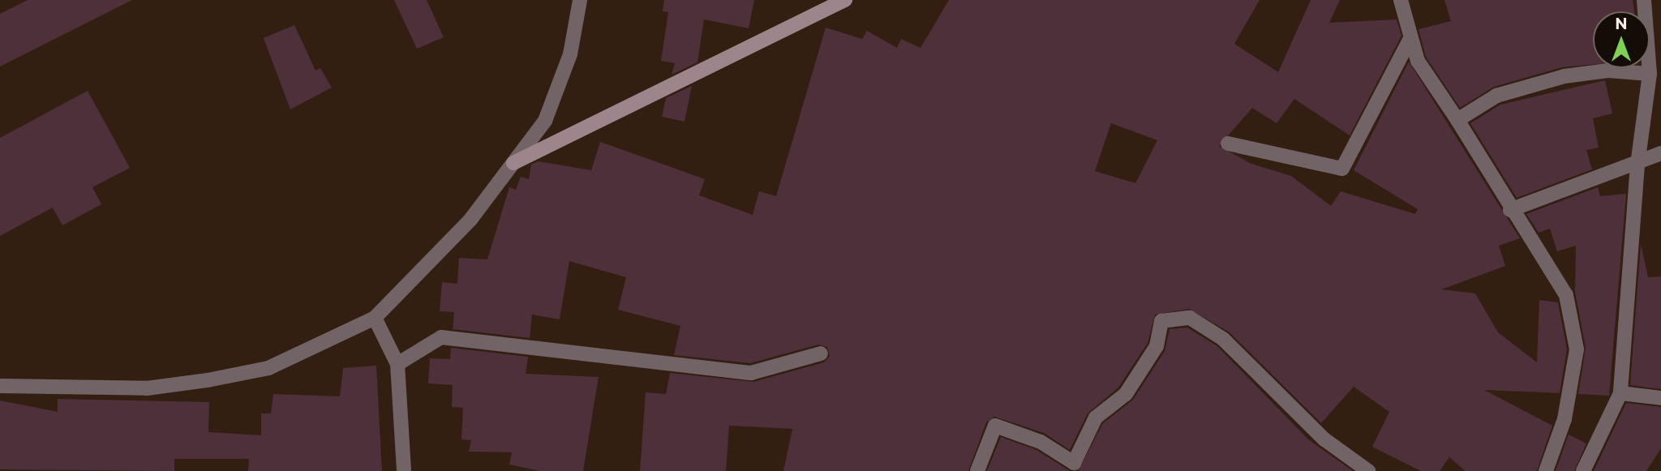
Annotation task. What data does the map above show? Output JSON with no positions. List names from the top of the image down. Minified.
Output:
{"north":"top"}
